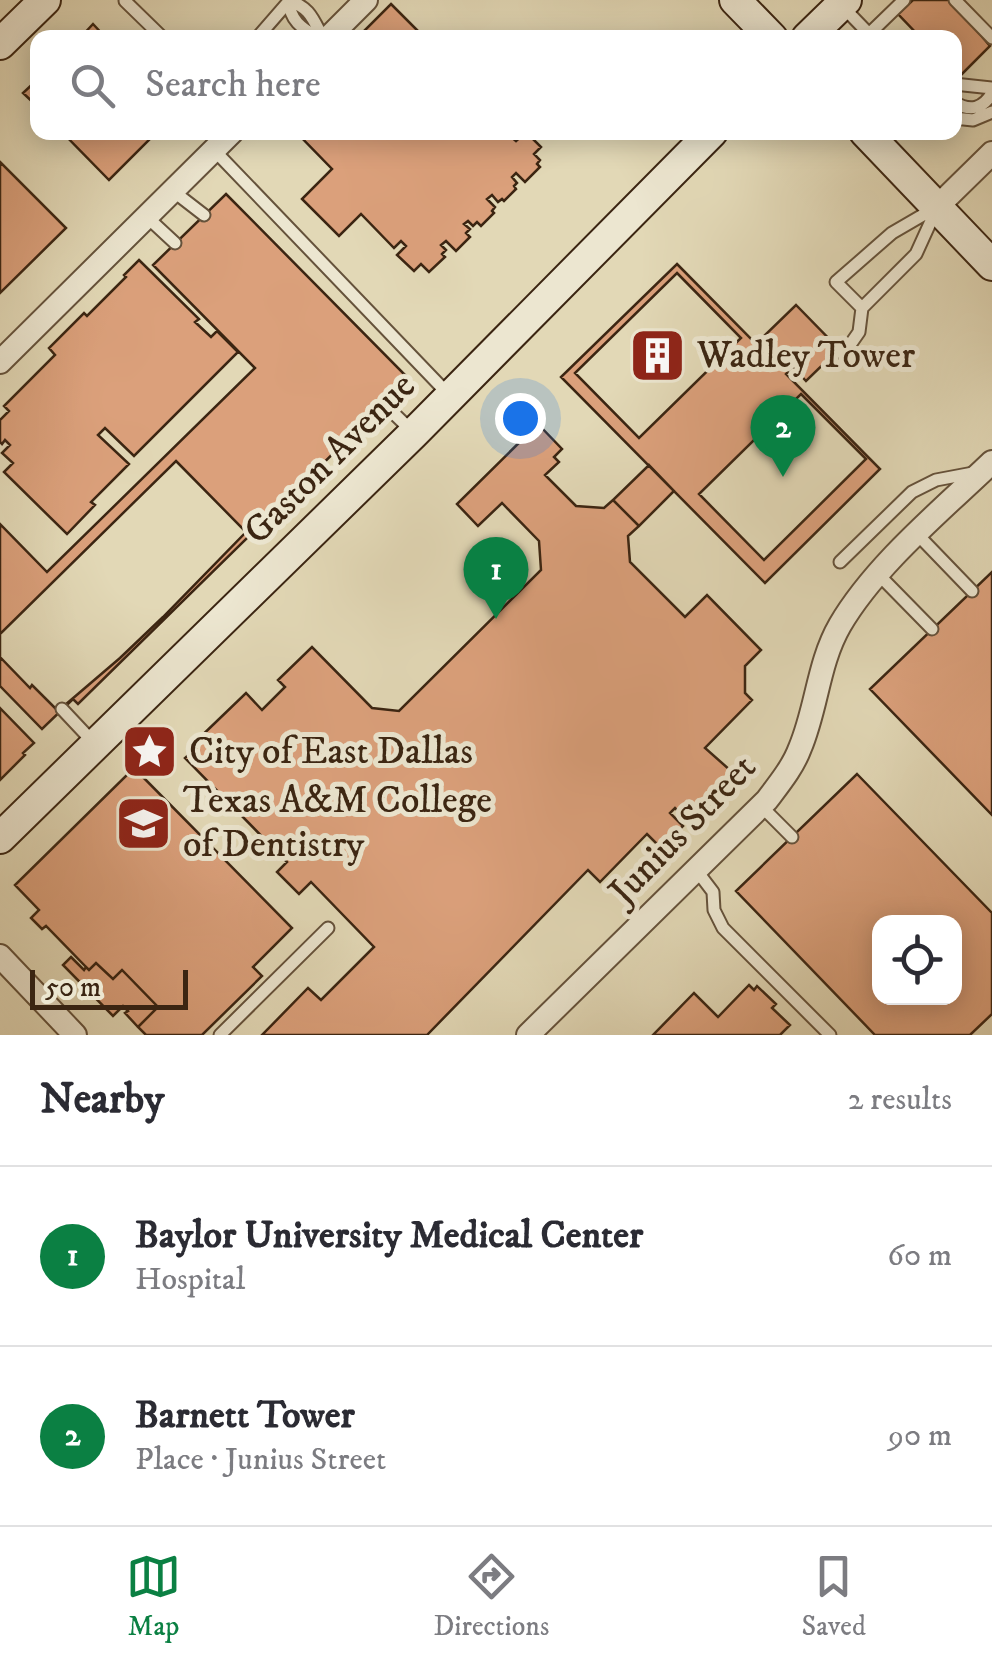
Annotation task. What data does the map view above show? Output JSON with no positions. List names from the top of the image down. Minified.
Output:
{"streets":{"street":["Gaston Avenue","Junius Street"]},"places":{"building":["Wadley Tower"],"place":["City of East Dallas"],"school or university":["Texas A&M College of Dentistry"]},"scale_bar":"50 m","page":{"search":"Search here","pins":["2","1"],"scale":"50 m","heading":["Nearby","2 results"],"list":[{"mark":"1","name":"Baylor University Medical Center","note":"Hospital","value":"60 m"},{"mark":"2","name":"Barnett Tower","note":"Place · Junius Street","value":"90 m"}],"nav":["Map","Directions","Saved"]}}
